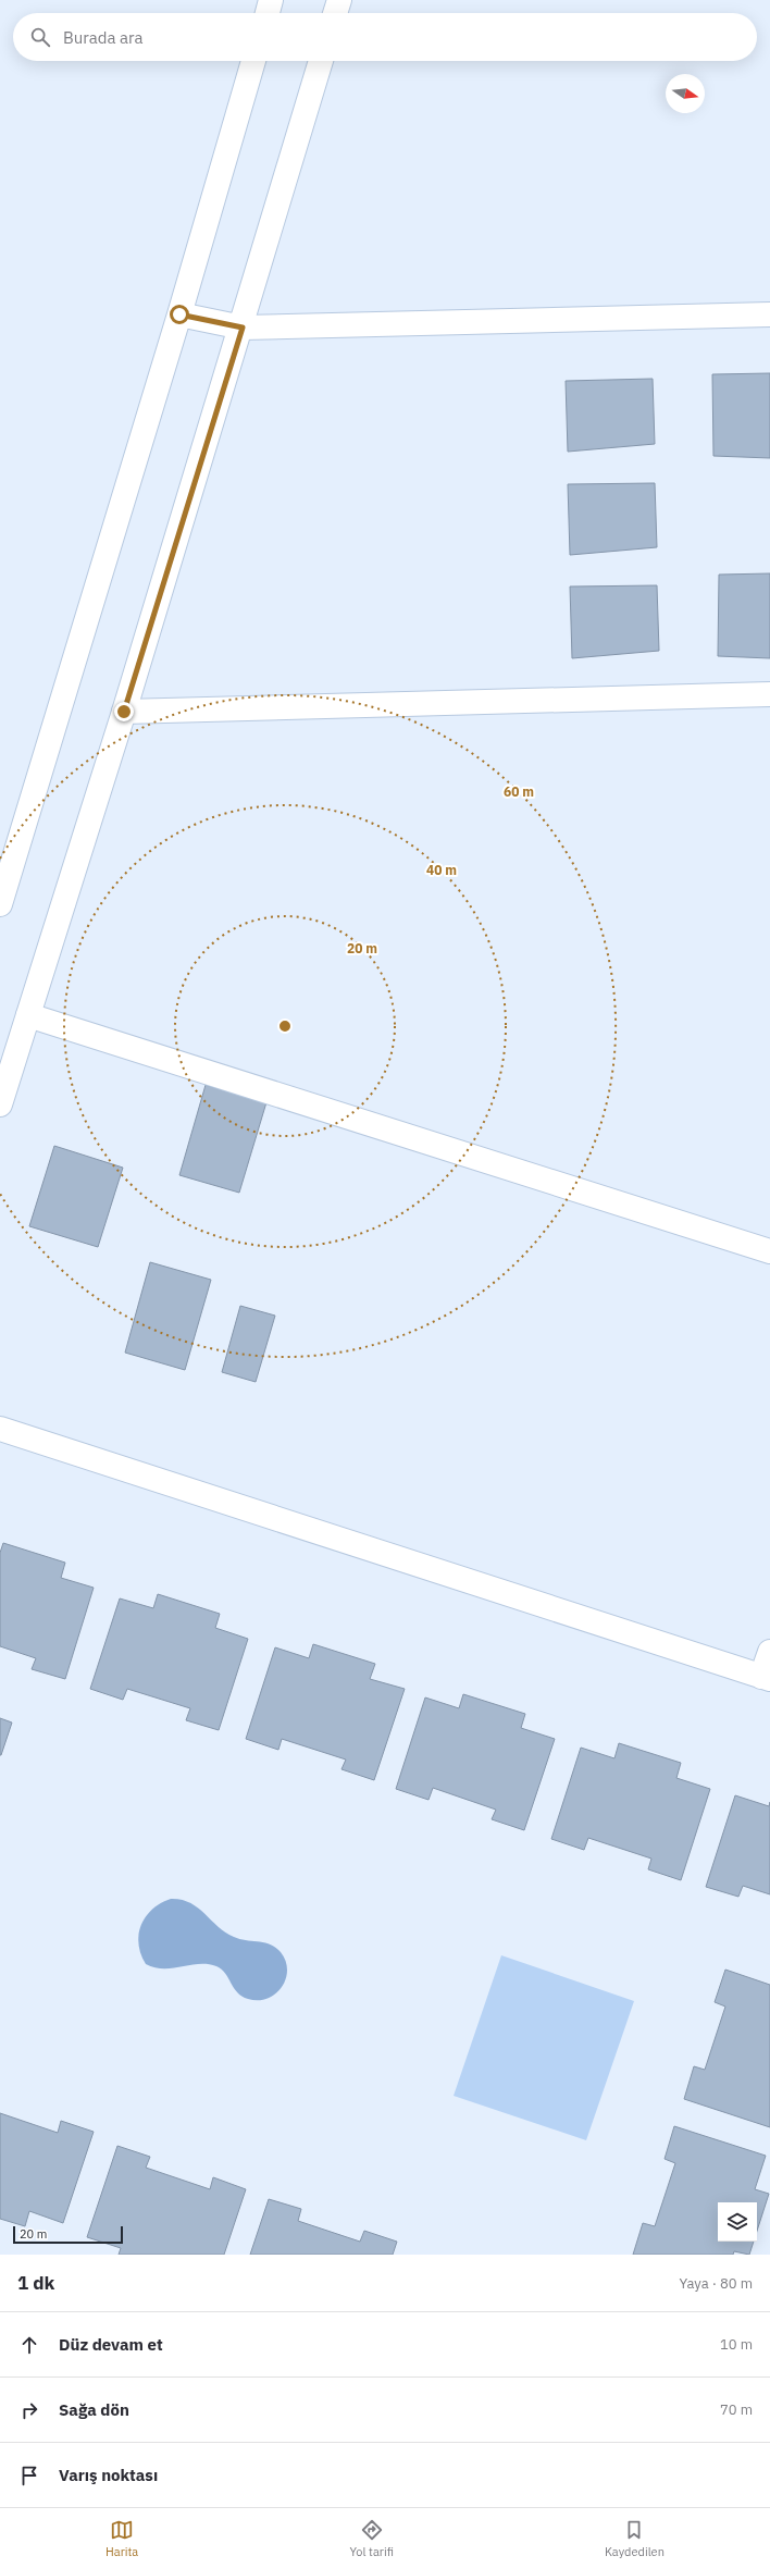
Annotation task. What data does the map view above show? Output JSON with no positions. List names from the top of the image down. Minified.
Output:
{"scale_bar":"20 m","north":"right","page":{"search":"Burada ara","scale":"20 m","heading":["1 dk","Yaya · 80 m"],"list":[["Düz devam et","10 m"],["Sağa dön","70 m"],"Varış noktası"],"nav":["Harita","Yol tarifi","Kaydedilen"]},"rings":["60 m","40 m","20 m"]}
